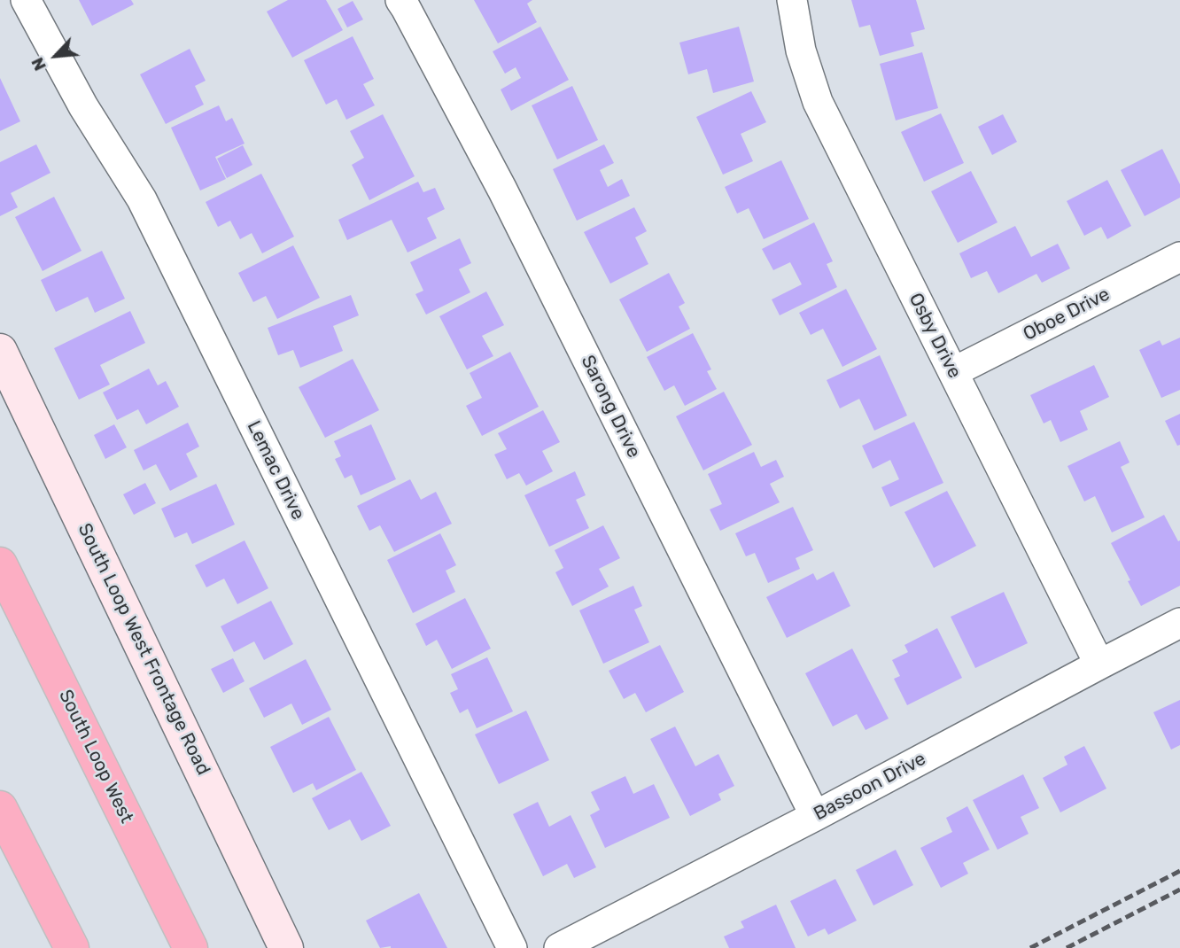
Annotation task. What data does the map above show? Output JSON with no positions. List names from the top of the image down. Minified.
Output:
{"streets":{"highway":["South Loop West"],"main road":["South Loop West Frontage Road"],"street":["Oboe Drive","Osby Drive","Sarong Drive","Lemac Drive","Bassoon Drive"]},"crossings":[["Oboe Drive","Osby Drive"],["Osby Drive","Bassoon Drive"],["Sarong Drive","Bassoon Drive"]],"north":"bottom left"}
